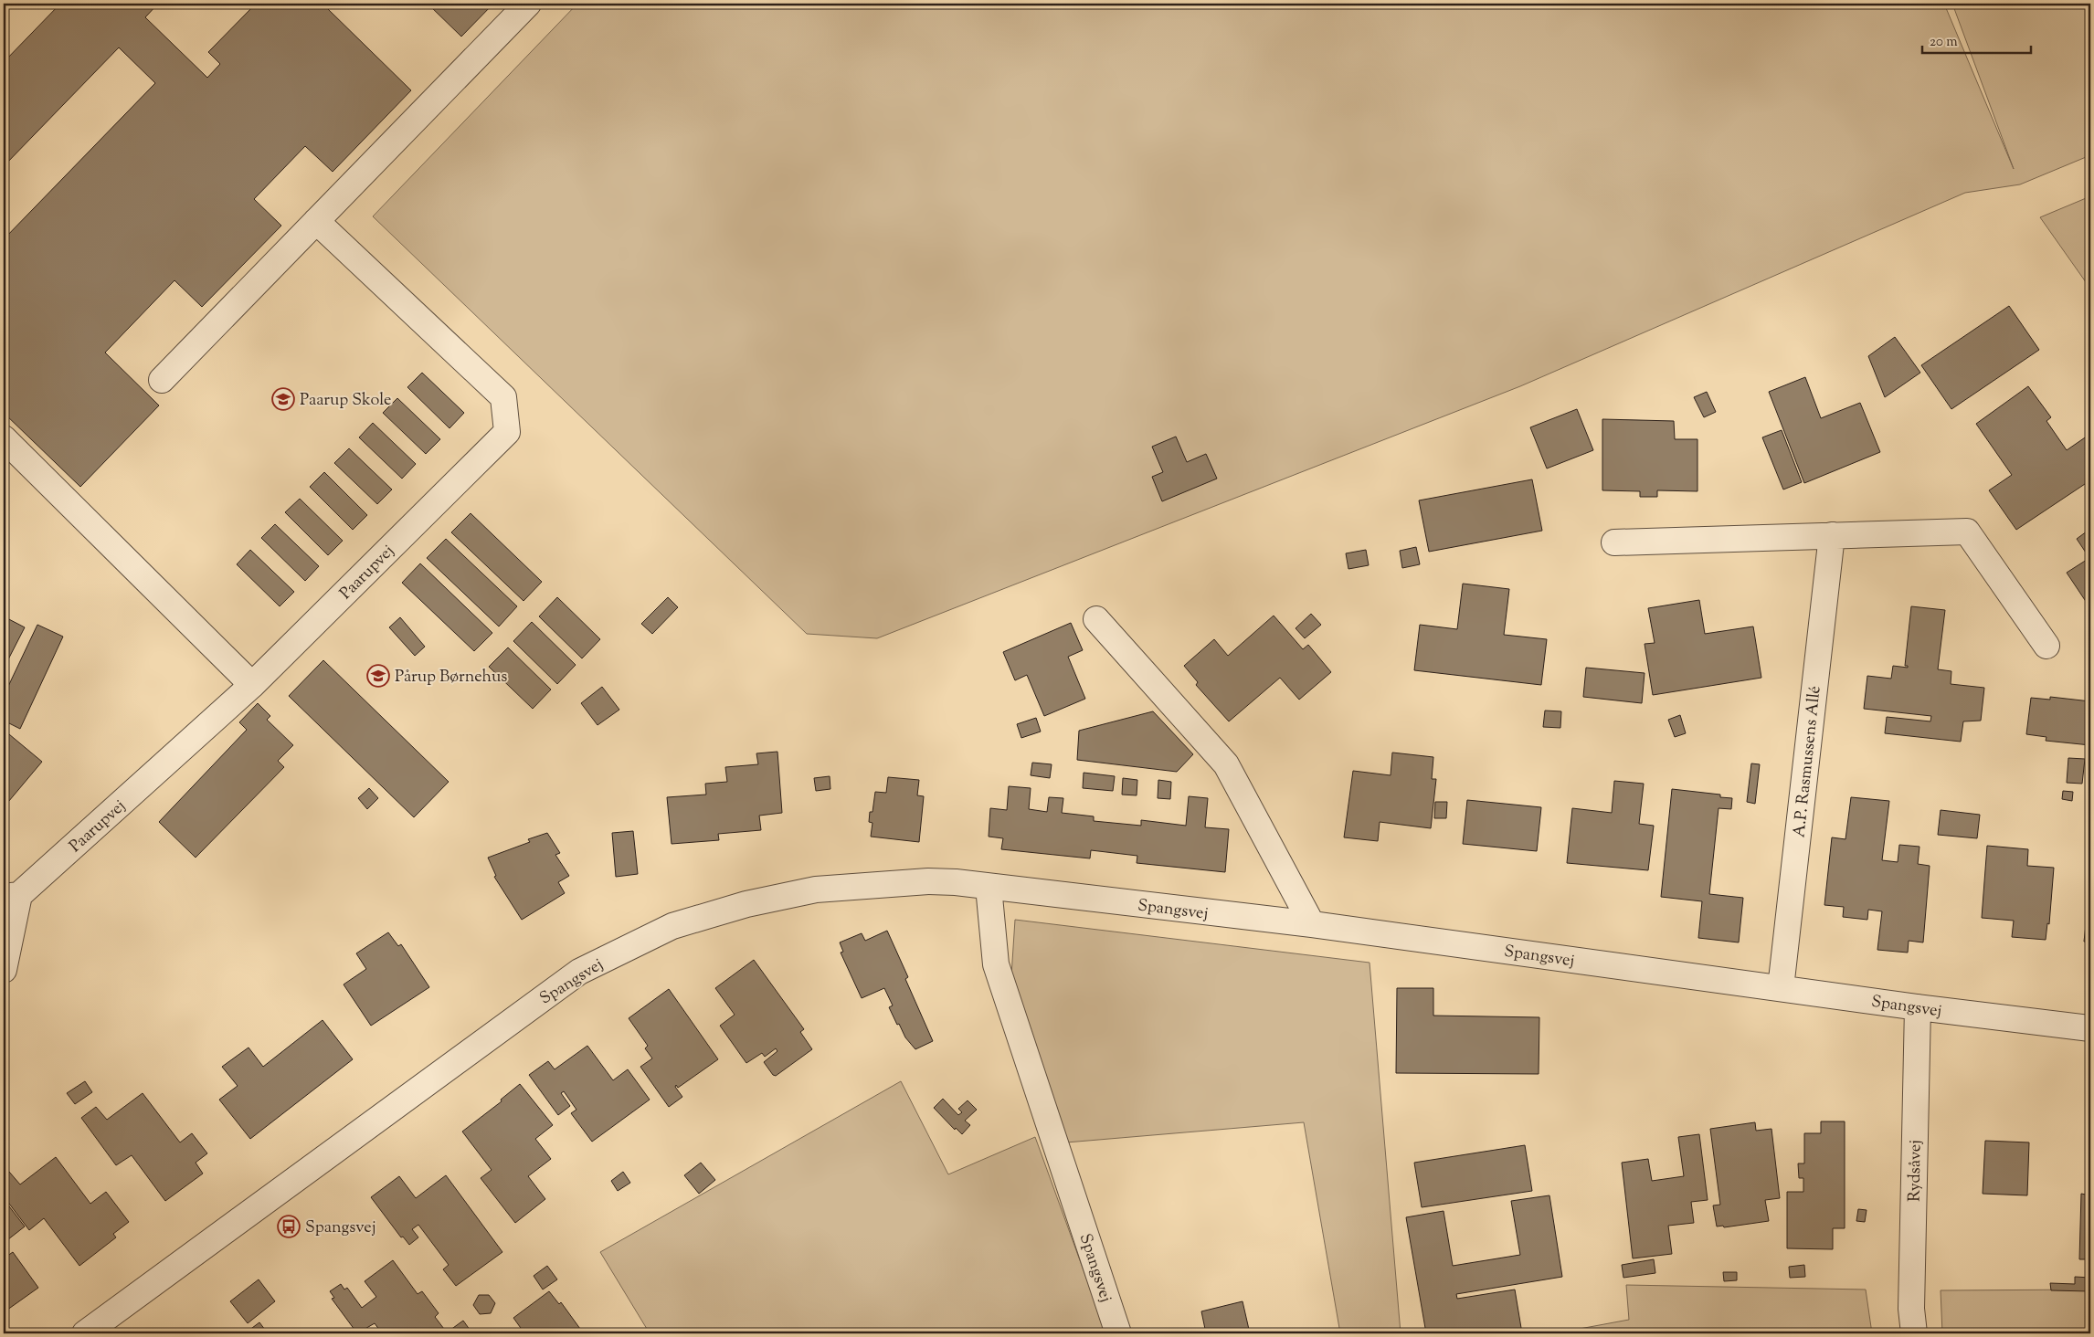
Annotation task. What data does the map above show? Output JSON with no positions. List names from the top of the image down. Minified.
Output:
{"streets":{"street":["Paarupvej","A.P. Rasmussens Allé","Spangsvej","Rydsåvej"]},"crossings":[["A.P. Rasmussens Allé","Spangsvej"],["Spangsvej","Rydsåvej"]],"places":{"school or university":["Paarup Skole","Pårup Børnehus"],"bus stop":["Spangsvej"]},"scale_bar":"20 m"}
